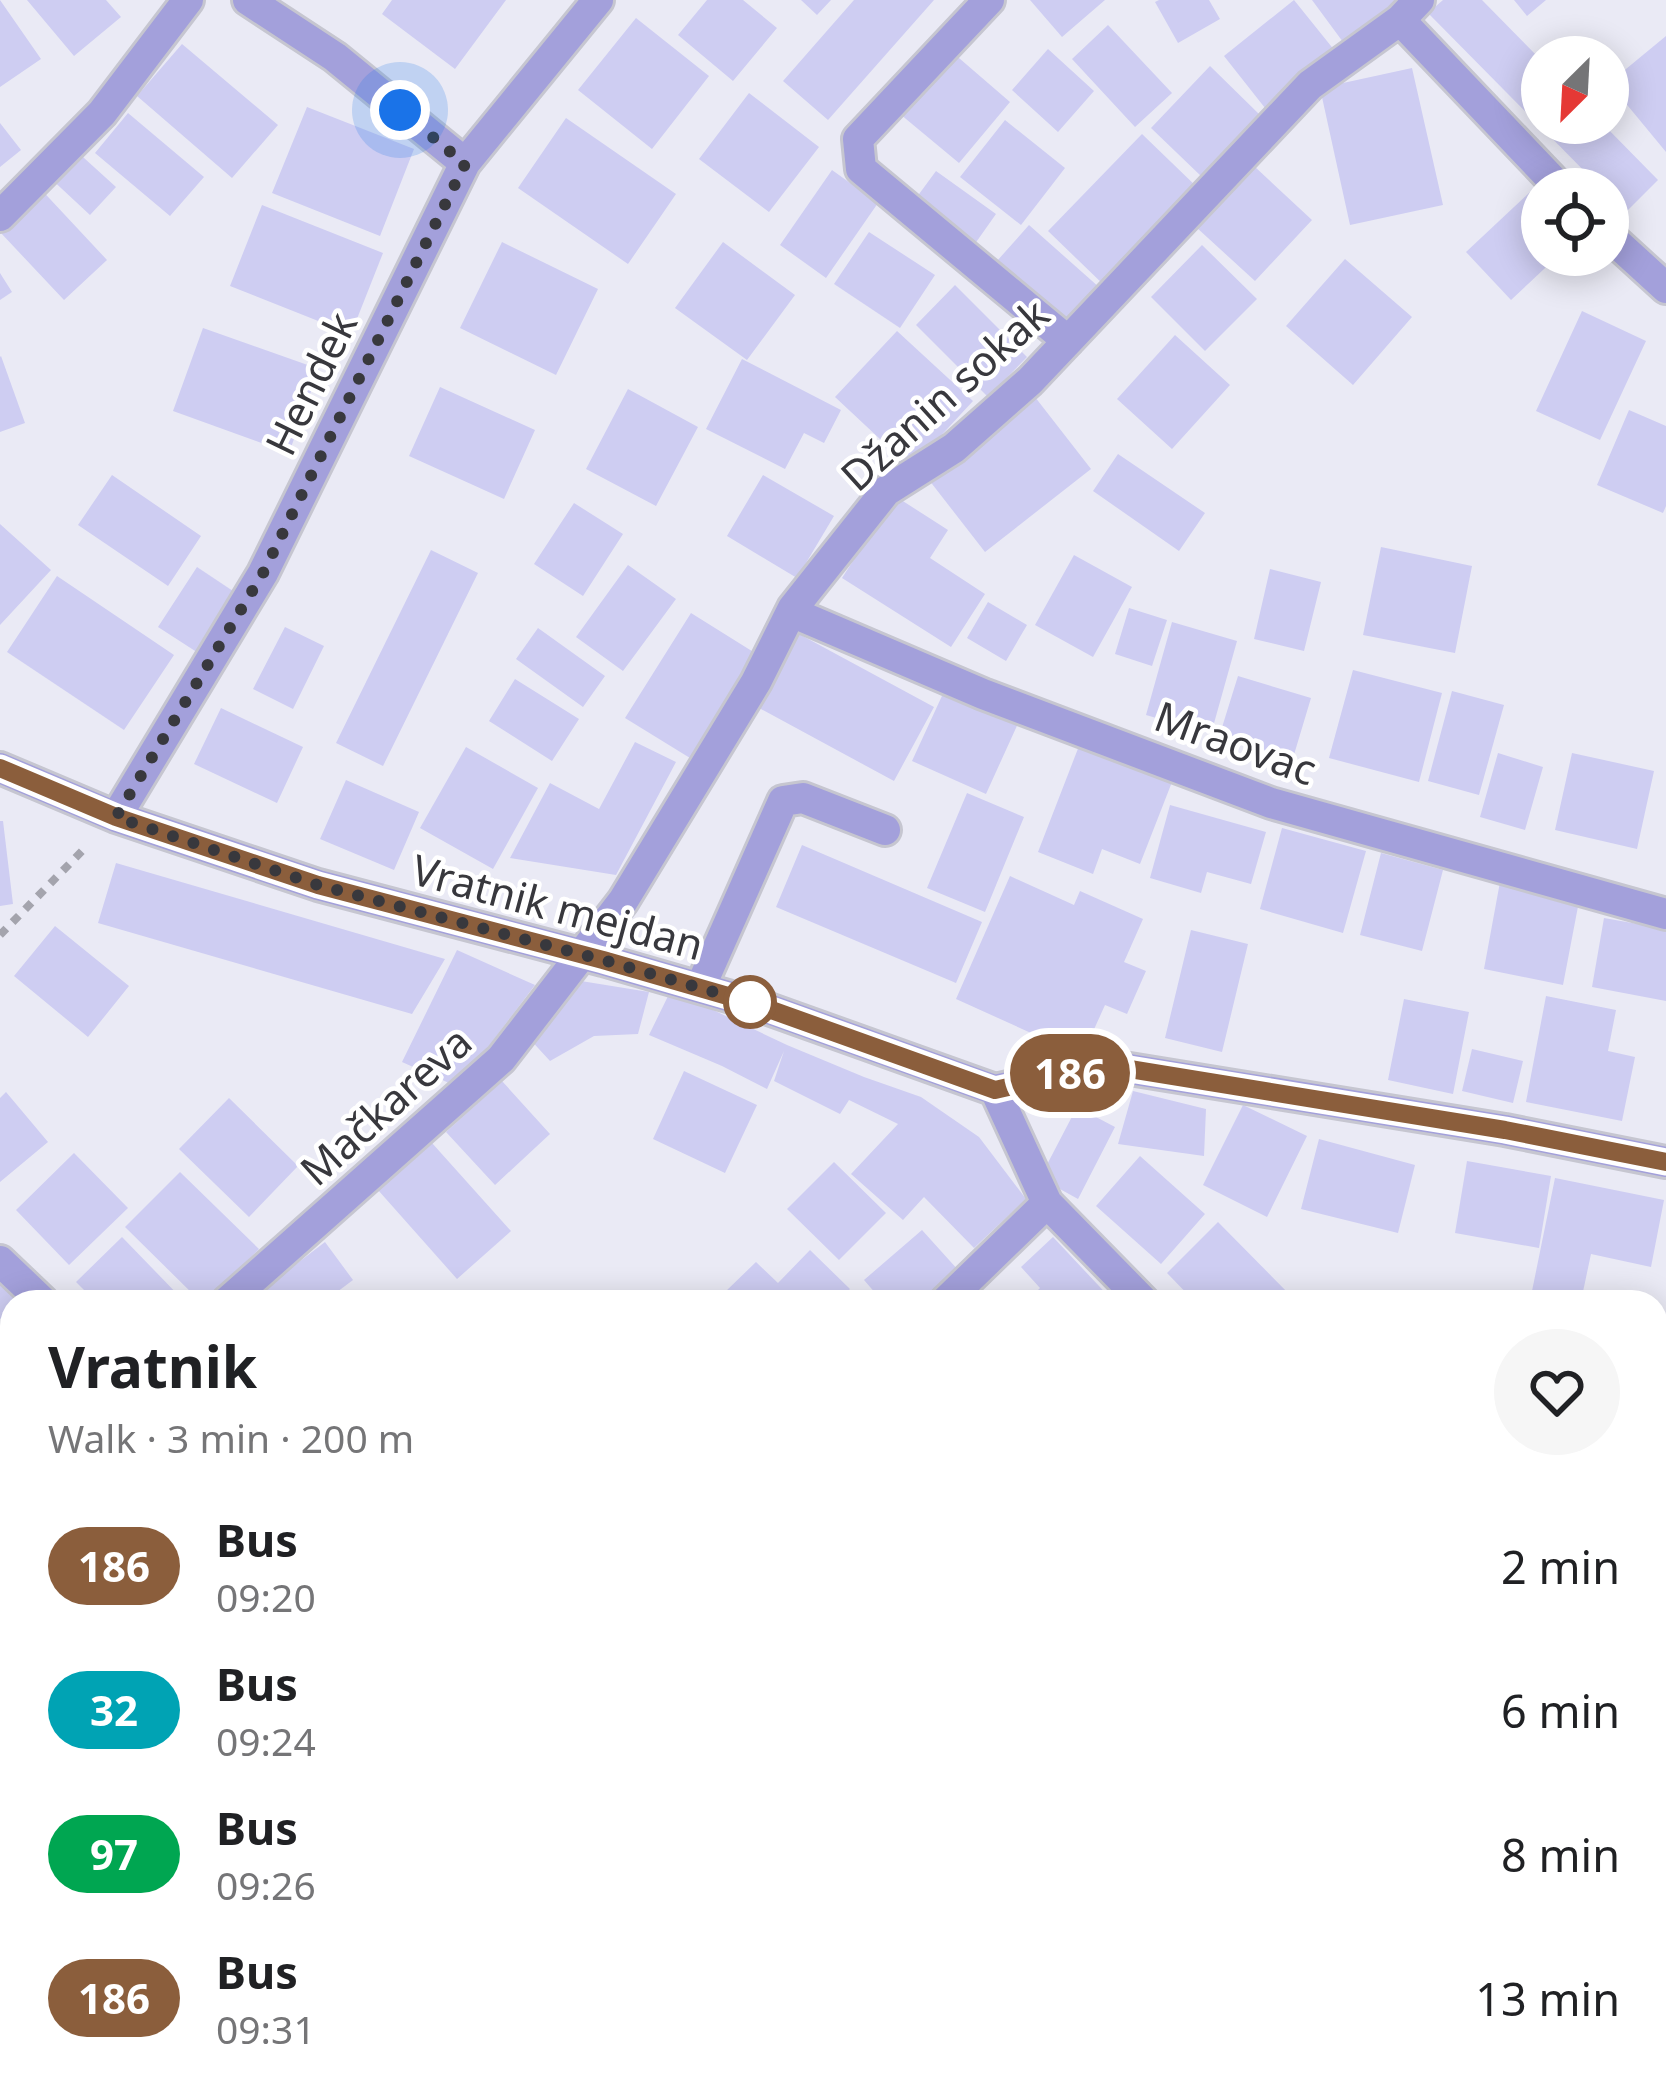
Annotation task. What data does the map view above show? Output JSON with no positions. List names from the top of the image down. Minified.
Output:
{"streets":{"street":["Hendek","Džanin sokak","Mraovac","Vratnik mejdan","Mačkareva"]},"crossings":[["Hendek","Vratnik mejdan"],["Džanin sokak","Mraovac"],["Džanin sokak","Vratnik mejdan"],["Džanin sokak","Mačkareva"],["Vratnik mejdan","Mačkareva"]],"lines":["bus line 186"],"north":"bottom left","page":{"on_map":"186","heading":["Vratnik","Walk · 3 min · 200 m"],"list":[{"mark":"186","name":"Bus","note":"09:20","value":"2 min"},{"mark":"32","name":"Bus","note":"09:24","value":"6 min"},{"mark":"97","name":"Bus","note":"09:26","value":"8 min"},{"mark":"186","name":"Bus","note":"09:31","value":"13 min"}]}}
